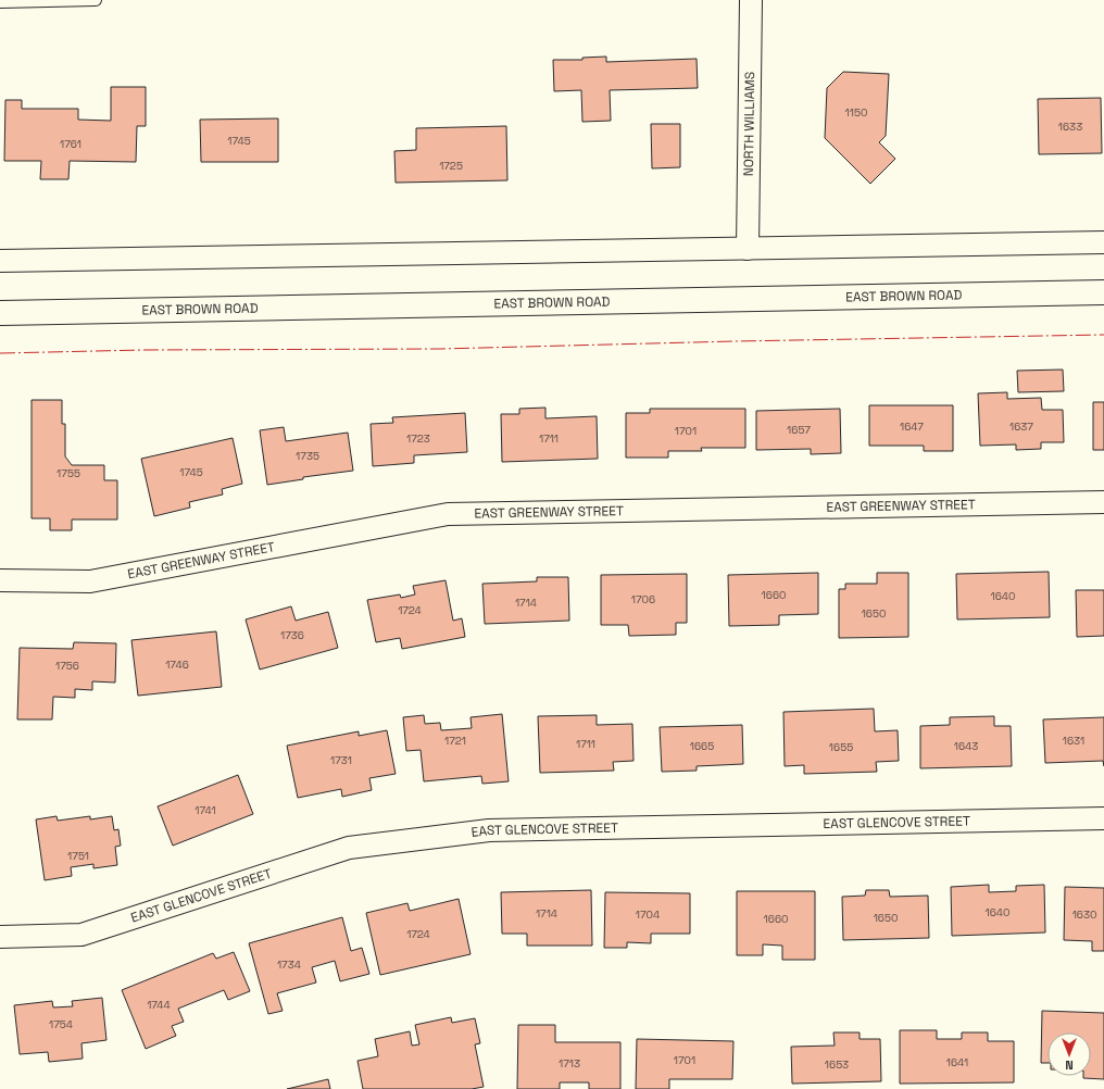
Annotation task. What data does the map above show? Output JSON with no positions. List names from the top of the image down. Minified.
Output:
{"streets":{"main road":["EAST BROWN ROAD"],"street":["NORTH WILLIAMS","EAST GREENWAY STREET","EAST GLENCOVE STREET"]},"house_numbers":["1150","1633","1745","1761","1725","1647","1637","1657","1701","1723","1711","1735","1745","1755","1660","1640","1706","1714","1724","1650","1736","1746","1756","1721","1631","1711","1665","1643","1655","1731","1741","1751","1640","1714","1704","1630","1650","1660","1724","1734","1744","1754","1701","1641","1713","1653"],"north":"bottom"}
